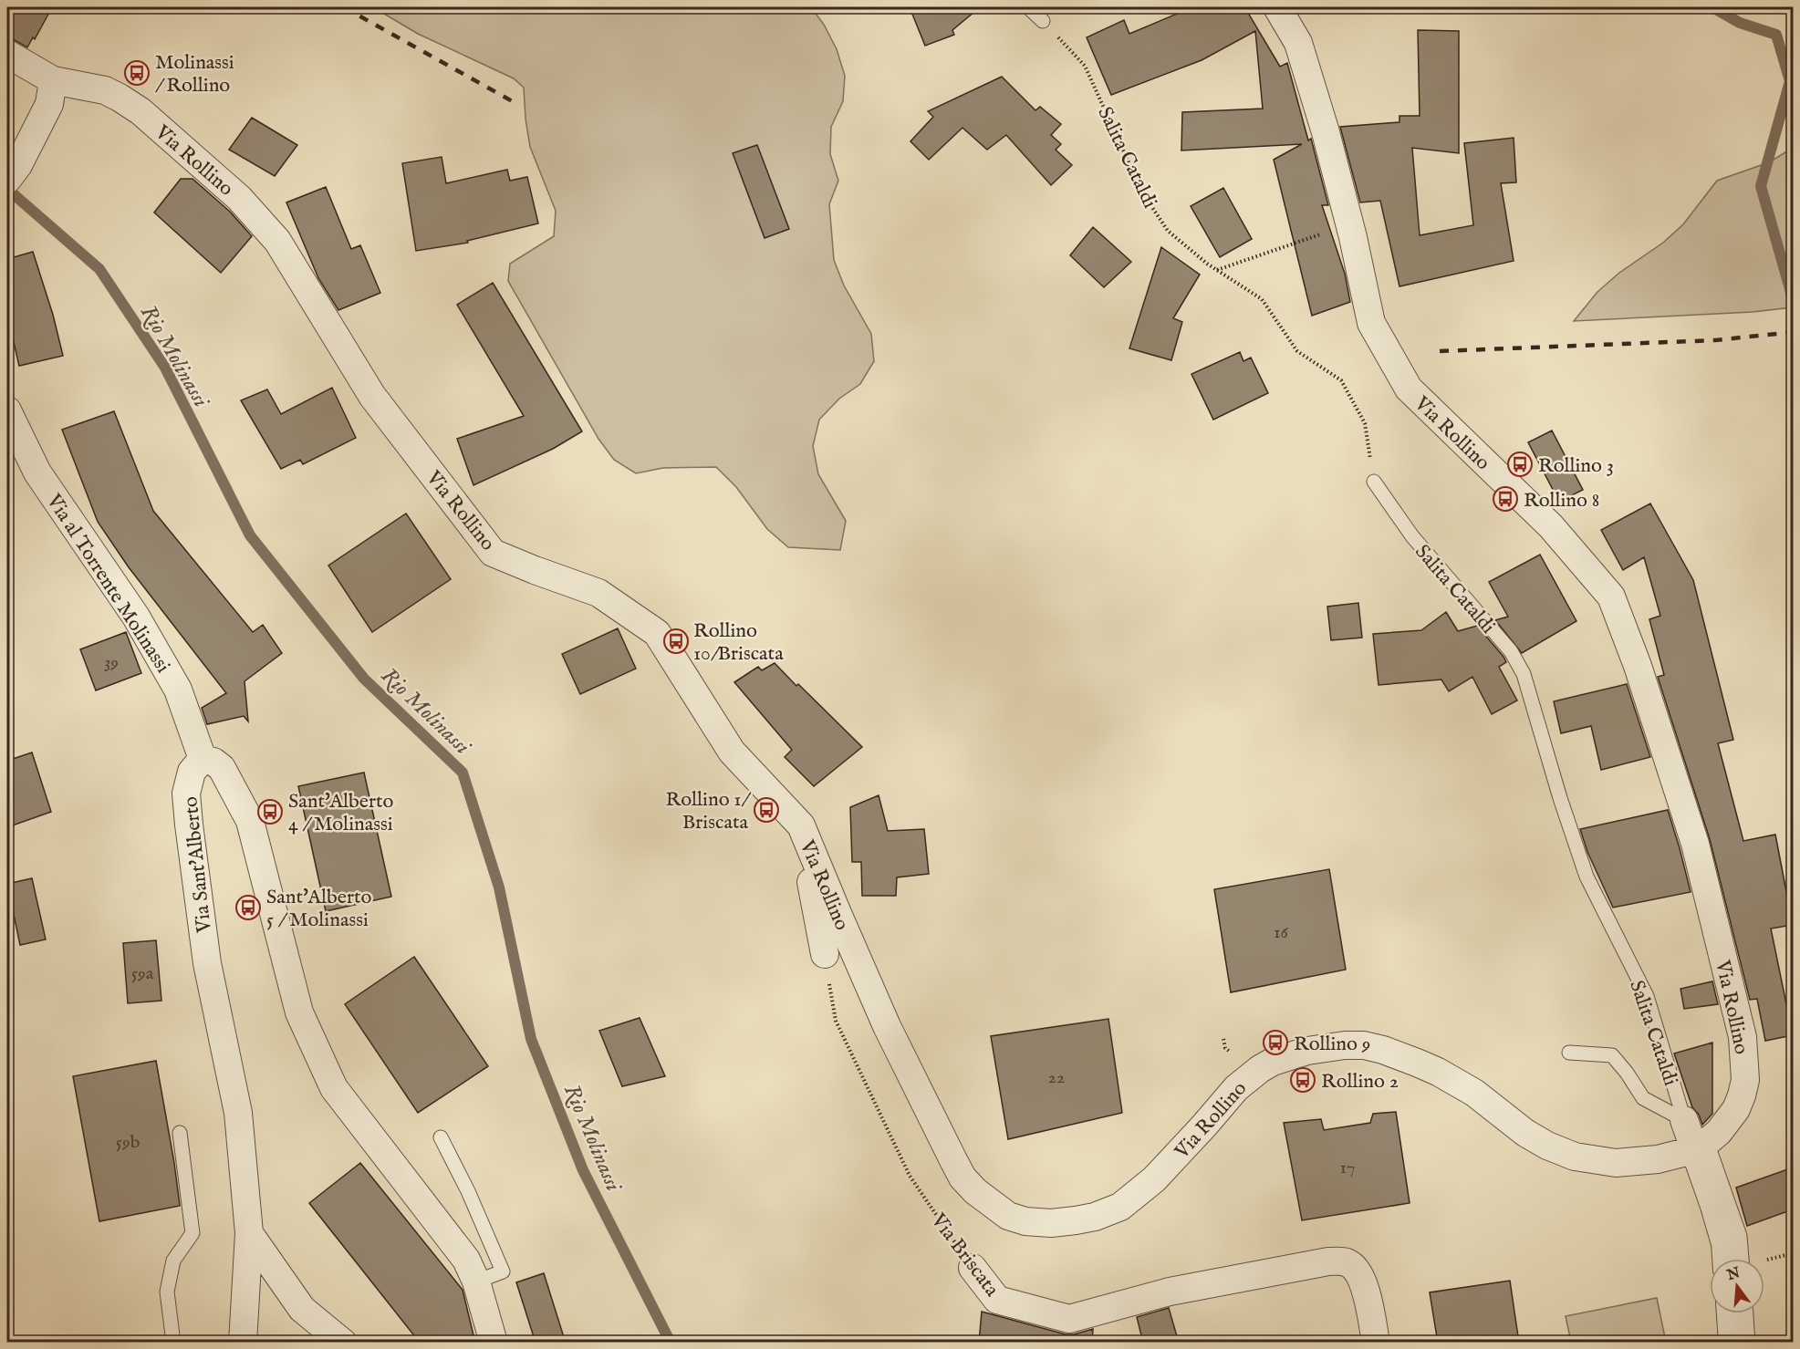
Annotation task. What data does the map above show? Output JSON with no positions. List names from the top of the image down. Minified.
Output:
{"streets":{"street":["Salita Cataldi","Via Rollino","Via al Torrente Molinassi","Via Sant'Alberto","Via Briscata"]},"crossings":[["Salita Cataldi","Via Rollino"],["Via al Torrente Molinassi","Via Sant'Alberto"]],"water":["Rio Molinassi"],"places":{"bus stop":["Molinassi / Rollino","Rollino 3","Rollino 8","Rollino 10/Briscata","Rollino 1/ Briscata","Sant'Alberto 4 / Molinassi","Sant'Alberto 5 / Molinassi","Rollino 9","Rollino 2"]},"house_numbers":["39","16","59a","22","59b","17"],"north":"top"}
